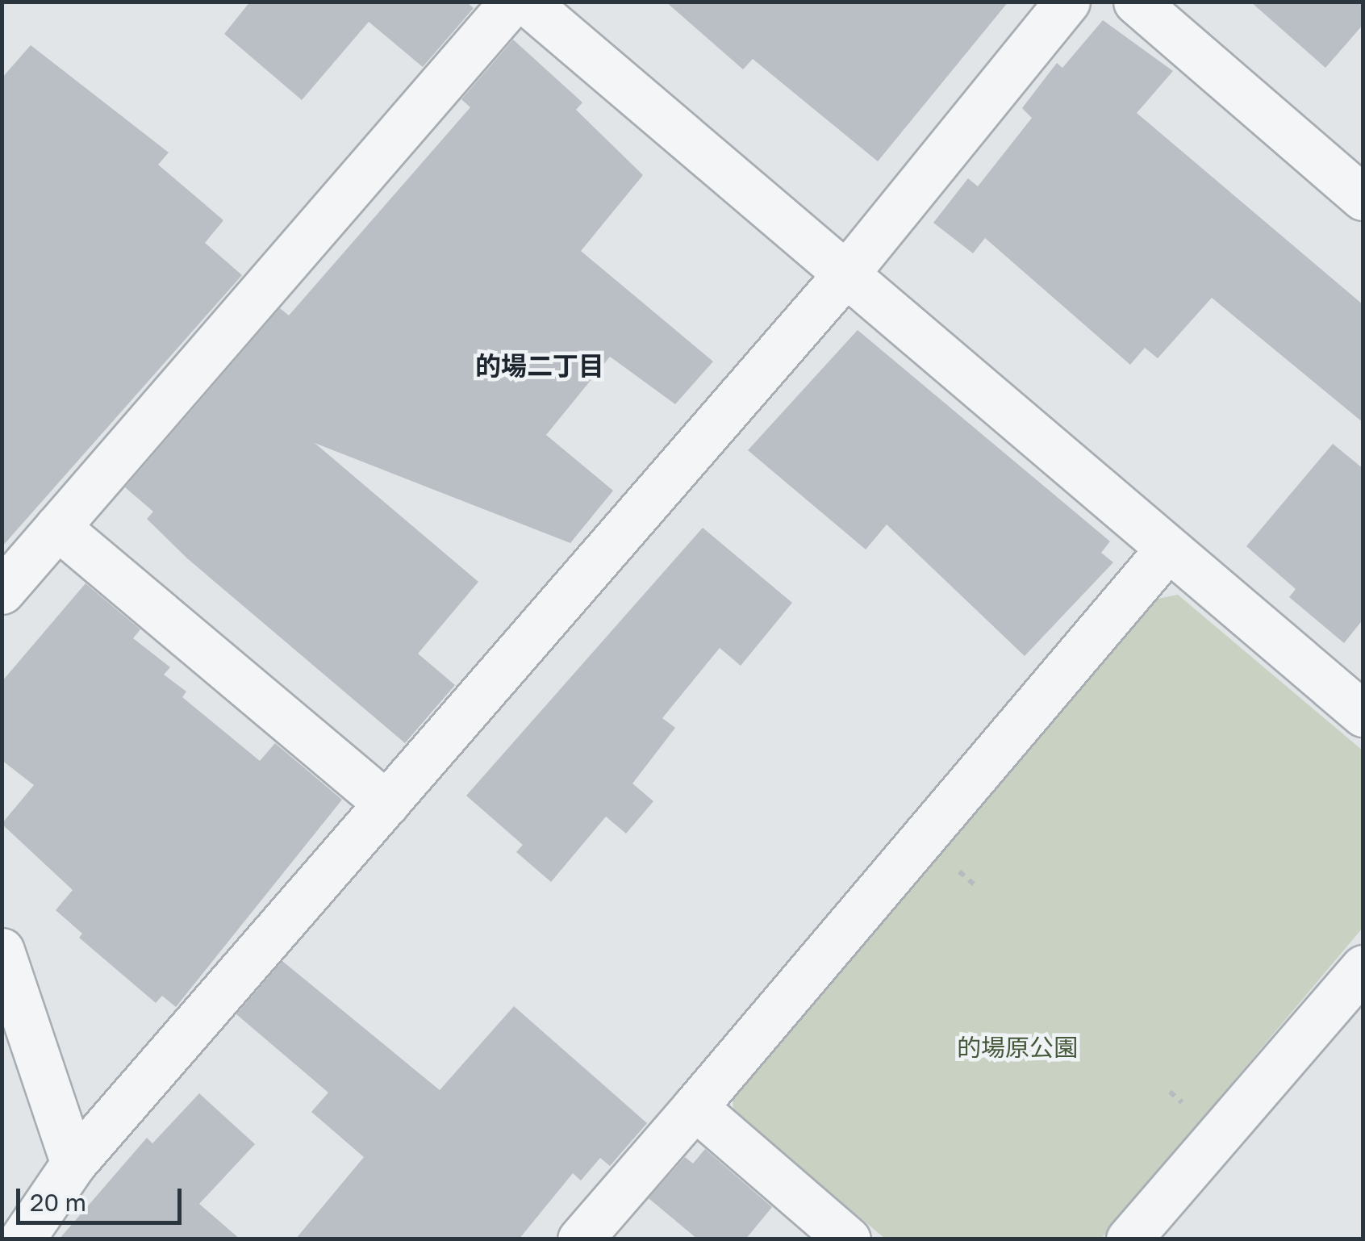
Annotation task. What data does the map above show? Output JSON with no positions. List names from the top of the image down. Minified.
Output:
{"districts":["的場二丁目"],"parks":["的場原公園"],"scale_bar":"20 m"}
